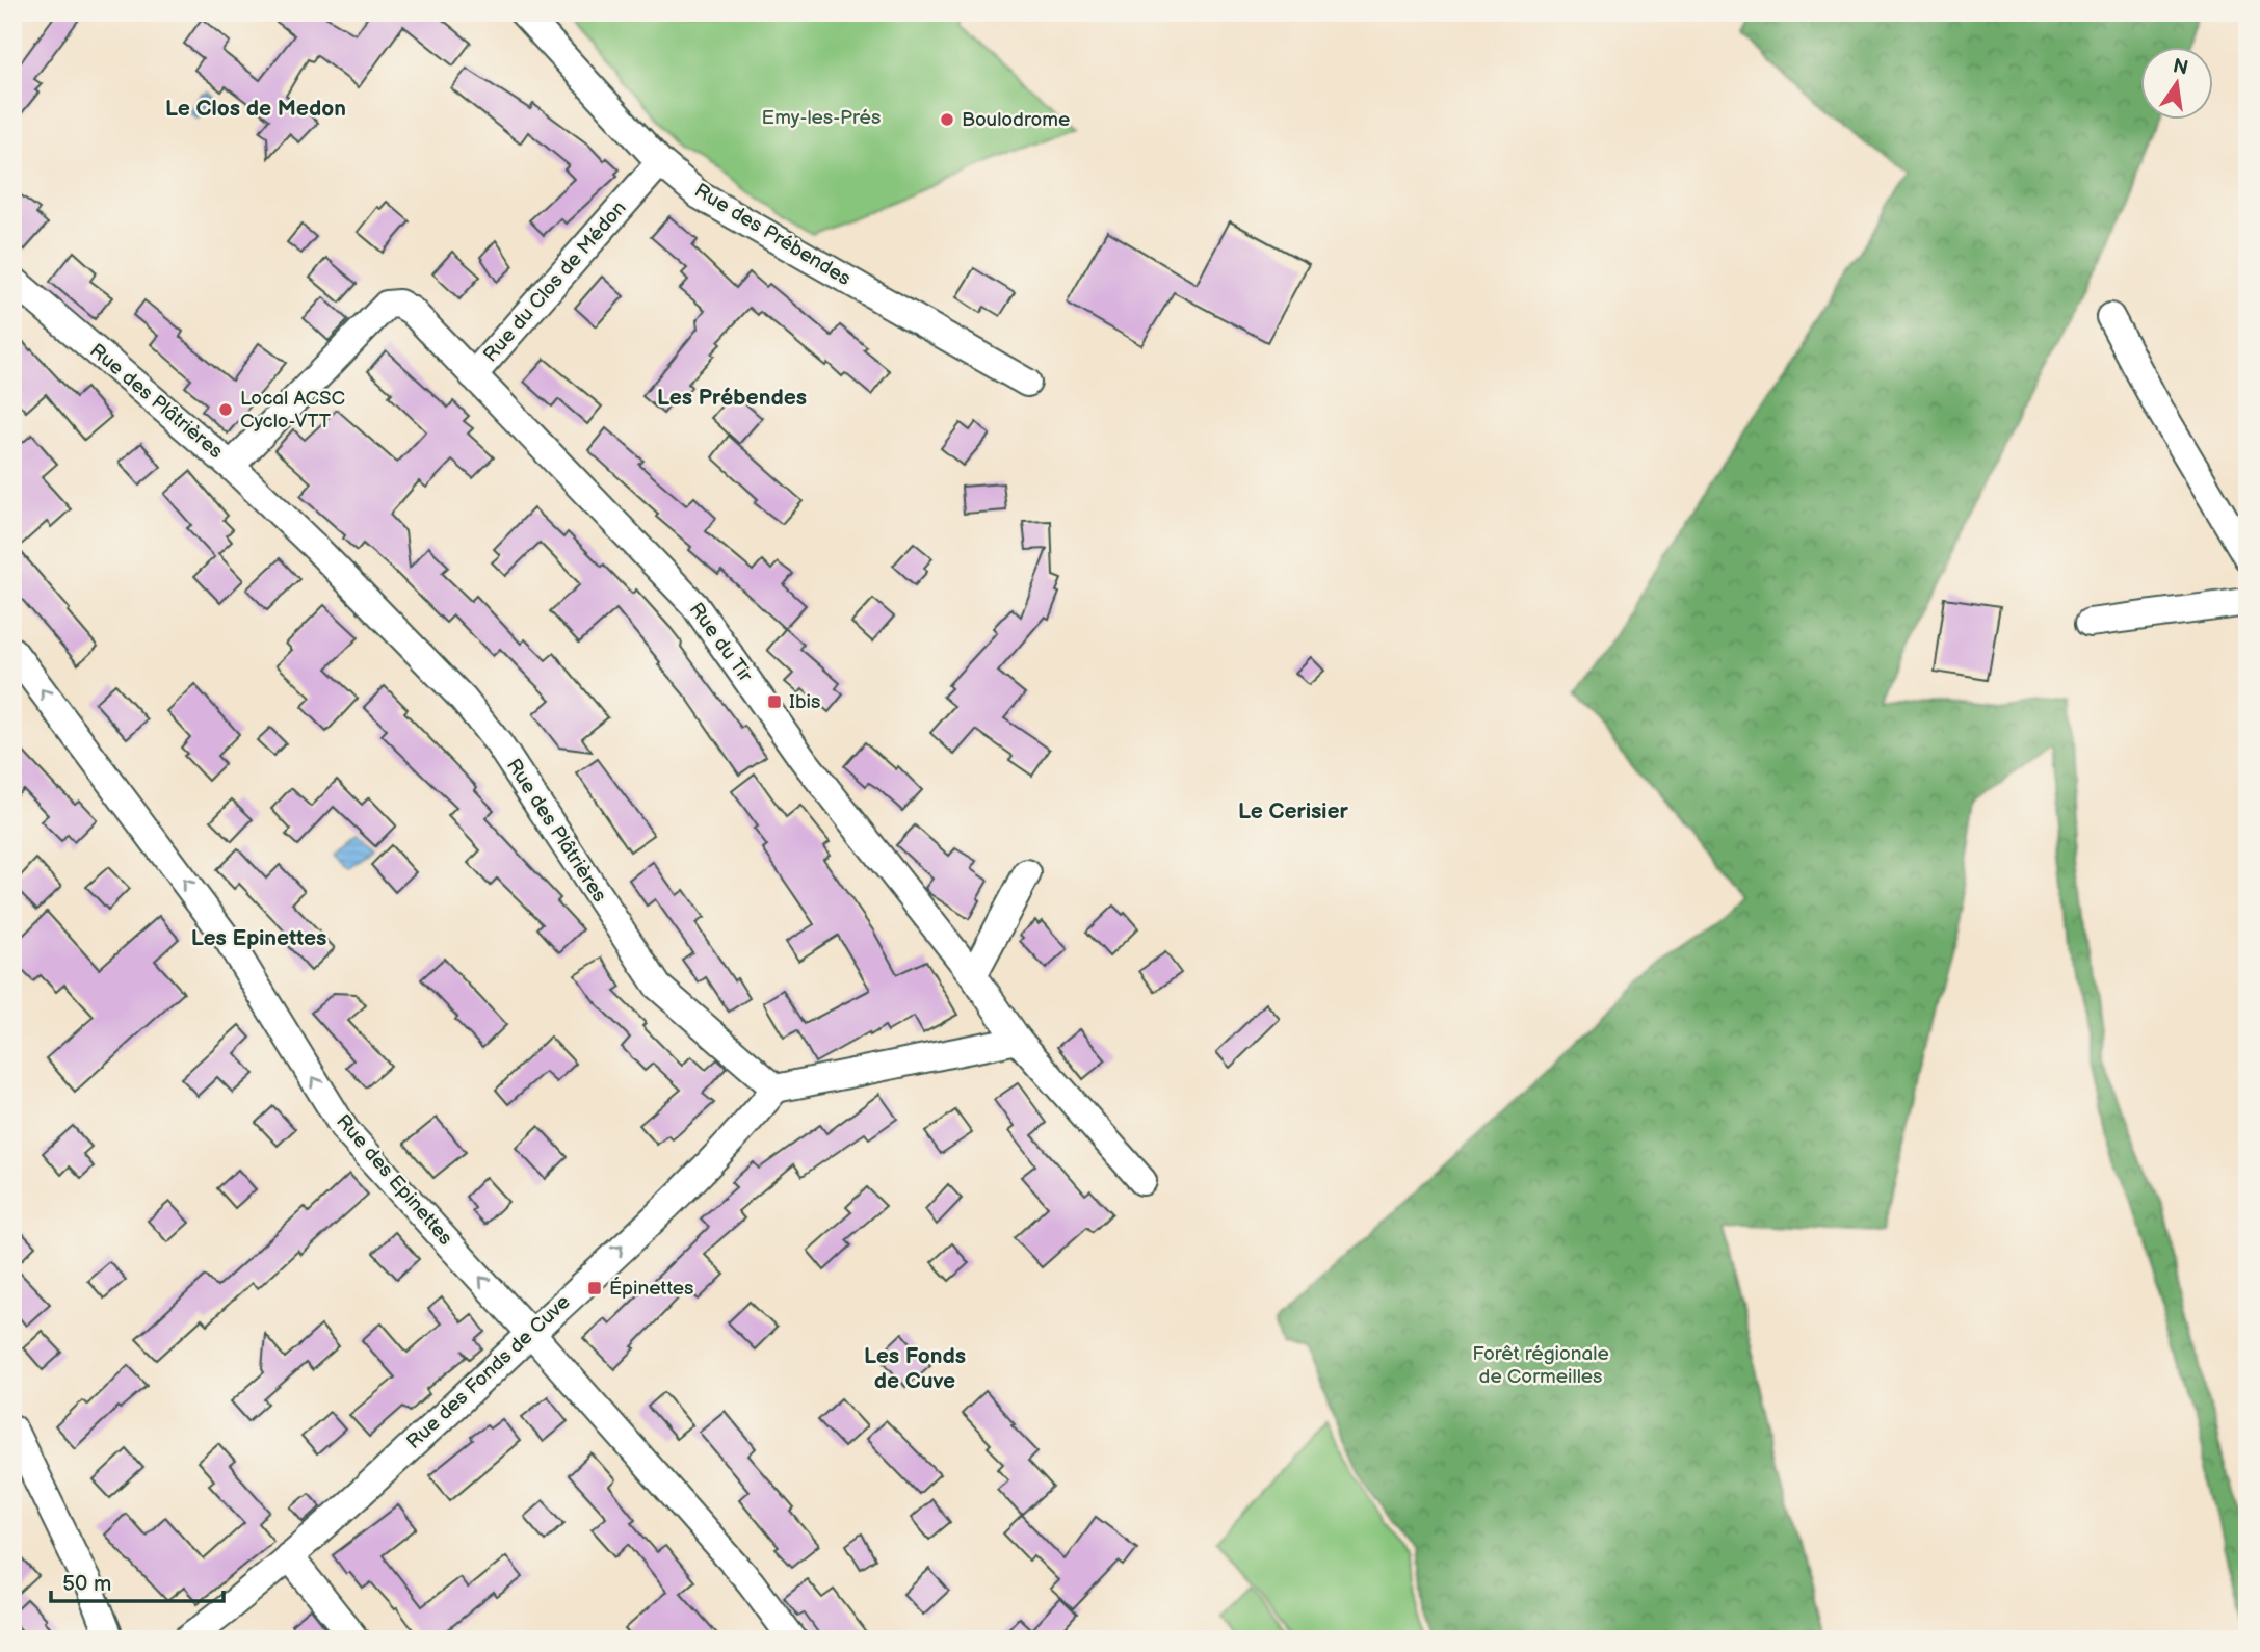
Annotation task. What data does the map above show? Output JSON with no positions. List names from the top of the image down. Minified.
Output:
{"streets":{"street":["Rue des Prébendes","Rue du Clos de Médon","Rue des Plâtrières","Rue du Tir","Rue des Epinettes","Rue des Fonds de Cuve"]},"crossings":[["Rue des Prébendes","Rue du Clos de Médon"],["Rue du Clos de Médon","Rue des Plâtrières"],["Rue du Clos de Médon","Rue du Tir"],["Rue des Plâtrières","Rue des Fonds de Cuve"],["Rue des Epinettes","Rue des Fonds de Cuve"]],"one_way":["Rue des Epinettes","Rue des Fonds de Cuve"],"districts":["Le Clos de Medon","Les Prébendes","Le Cerisier","Les Epinettes","Les Fonds de Cuve"],"parks":["Emy-les-Prés","Forêt régionale de Cormeilles"],"places":{"other":["Boulodrome","Local ACSC Cyclo-VTT"],"transit":["Ibis","Épinettes"]},"scale_bar":"50 m","north":"top"}
